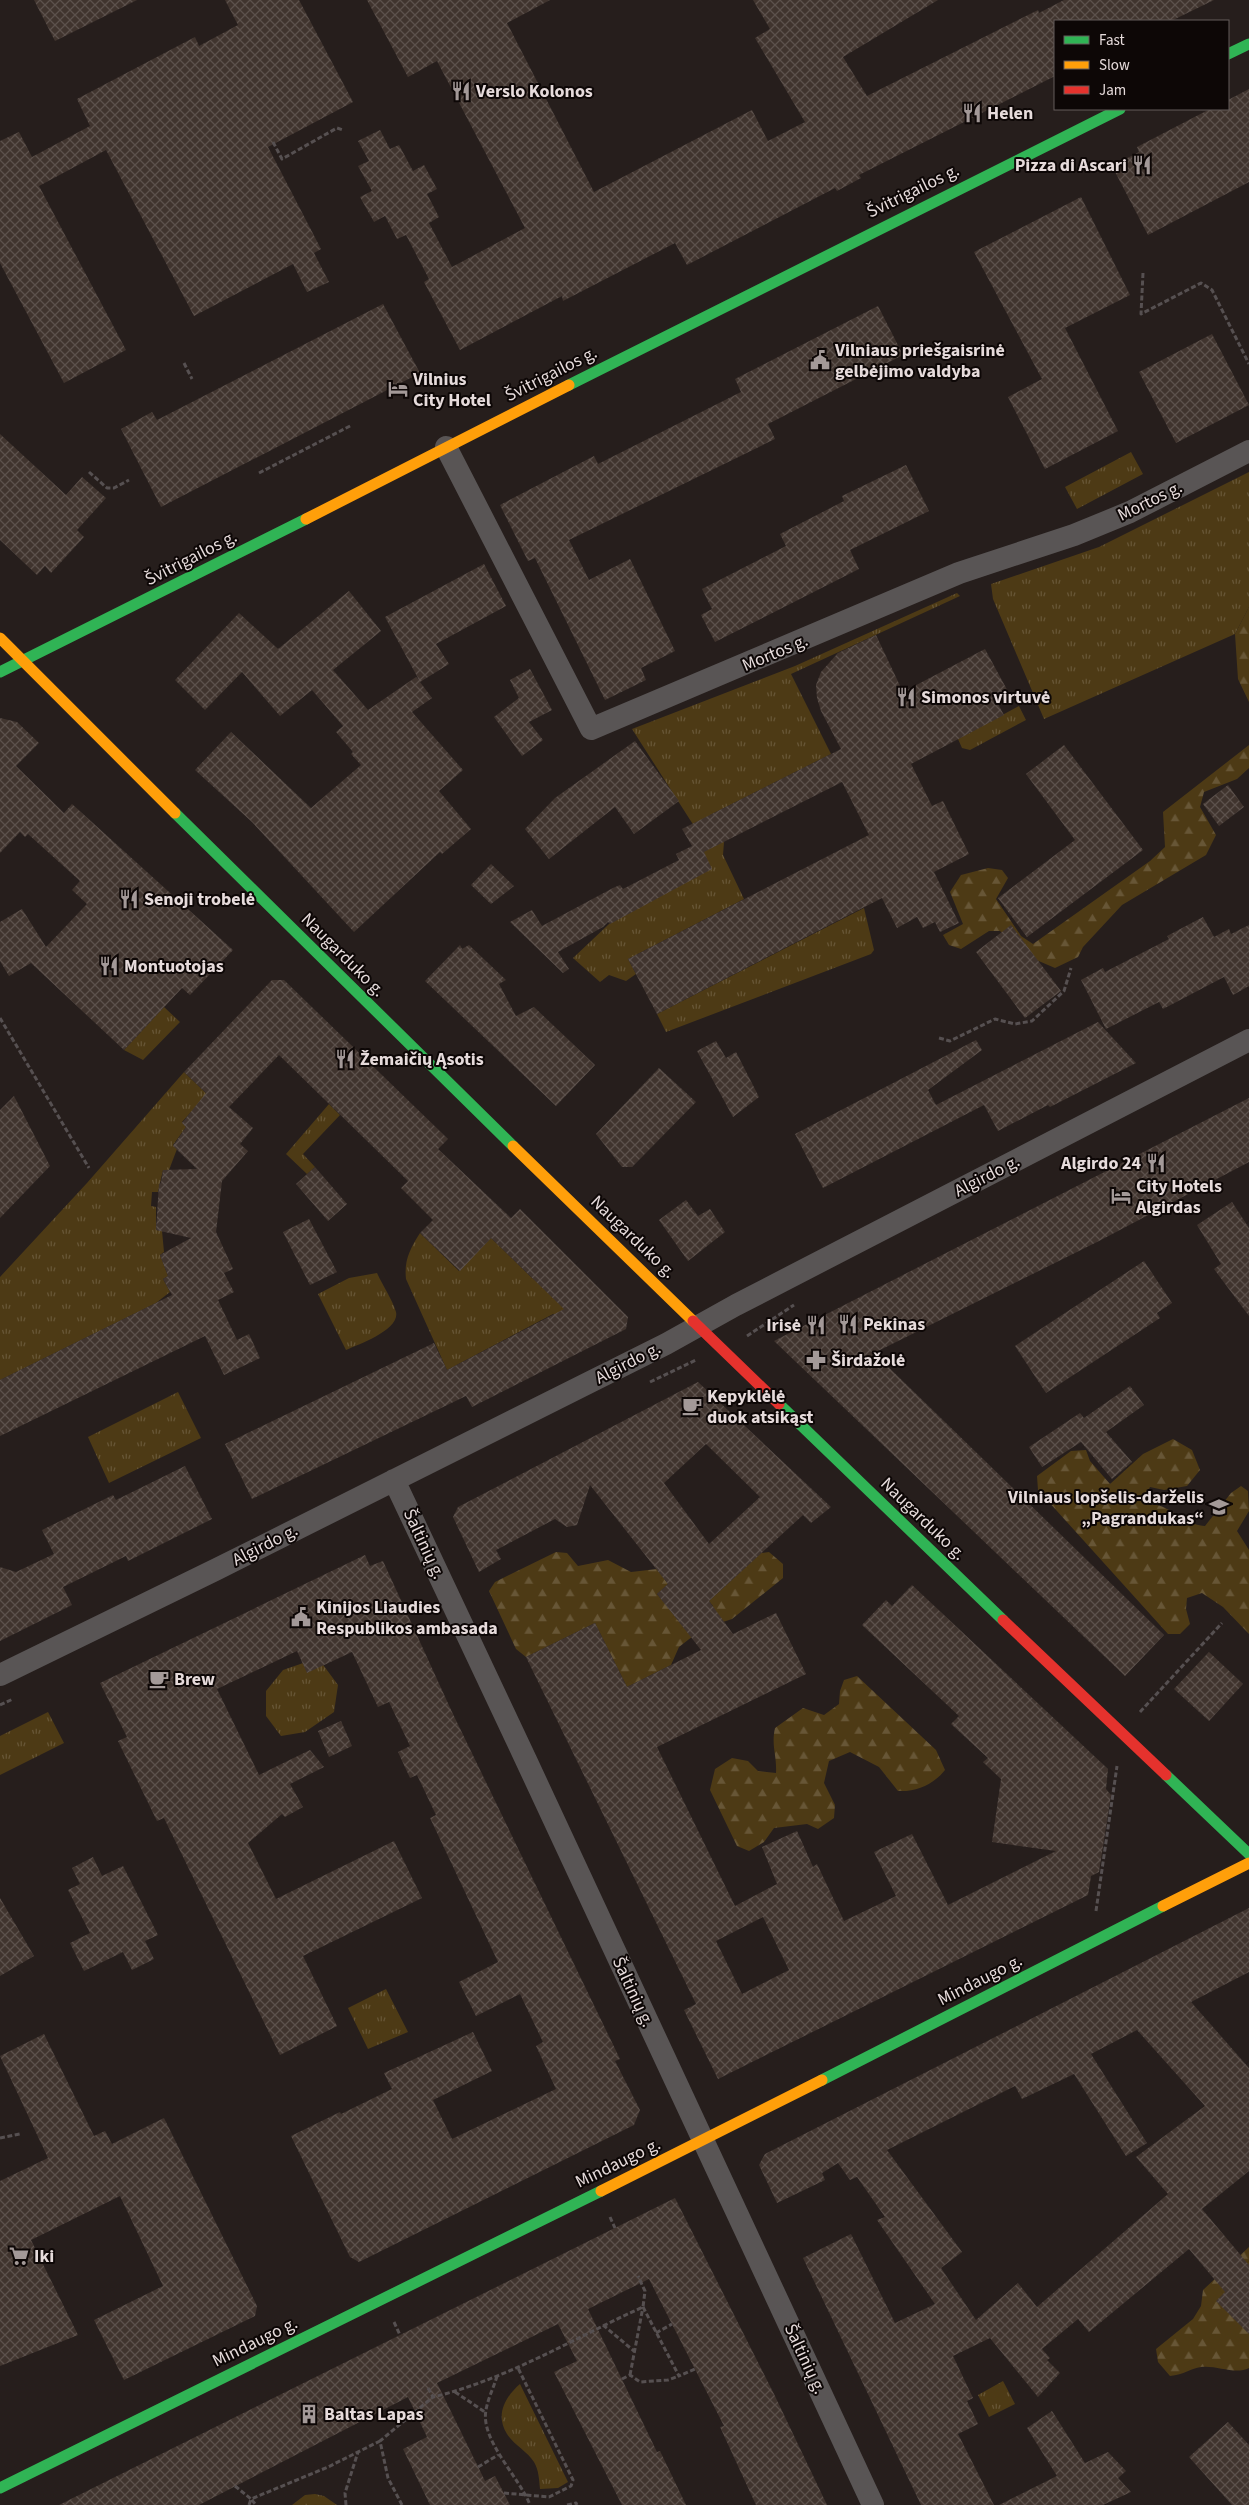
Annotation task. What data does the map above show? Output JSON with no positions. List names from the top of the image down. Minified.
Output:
{"streets":{"main road":["Švitrigailos g.","Naugarduko g.","Mindaugo g."],"street":["Mortos g.","Algirdo g.","Šaltinių g."]},"crossings":[["Švitrigailos g.","Mortos g."],["Švitrigailos g.","Naugarduko g."],["Naugarduko g.","Algirdo g."],["Algirdo g.","Šaltinių g."],["Šaltinių g.","Mindaugo g."]],"places":{"restaurant":["Verslo Kolonos","Helen","Pizza di Ascari","Simonos virtuvė","Senoji trobelė","Montuotojas","Žemaičių Ąsotis","Algirdo 24","Pekinas","Irisė"],"public building":["Vilniaus priešgaisrinė gelbėjimo valdyba","Kinijos Liaudies Respublikos ambasada"],"hotel":["Vilnius City Hotel","City Hotels Algirdas"],"pharmacy":["Širdažolė"],"cafe":["Kepyklėlė duok atsikąst","Brew"],"school or university":["Vilniaus lopšelis-darželis „Pagrandukas“"],"supermarket":["Iki"],"building":["Baltas Lapas"]},"legend":["Fast","Slow","Jam"]}
